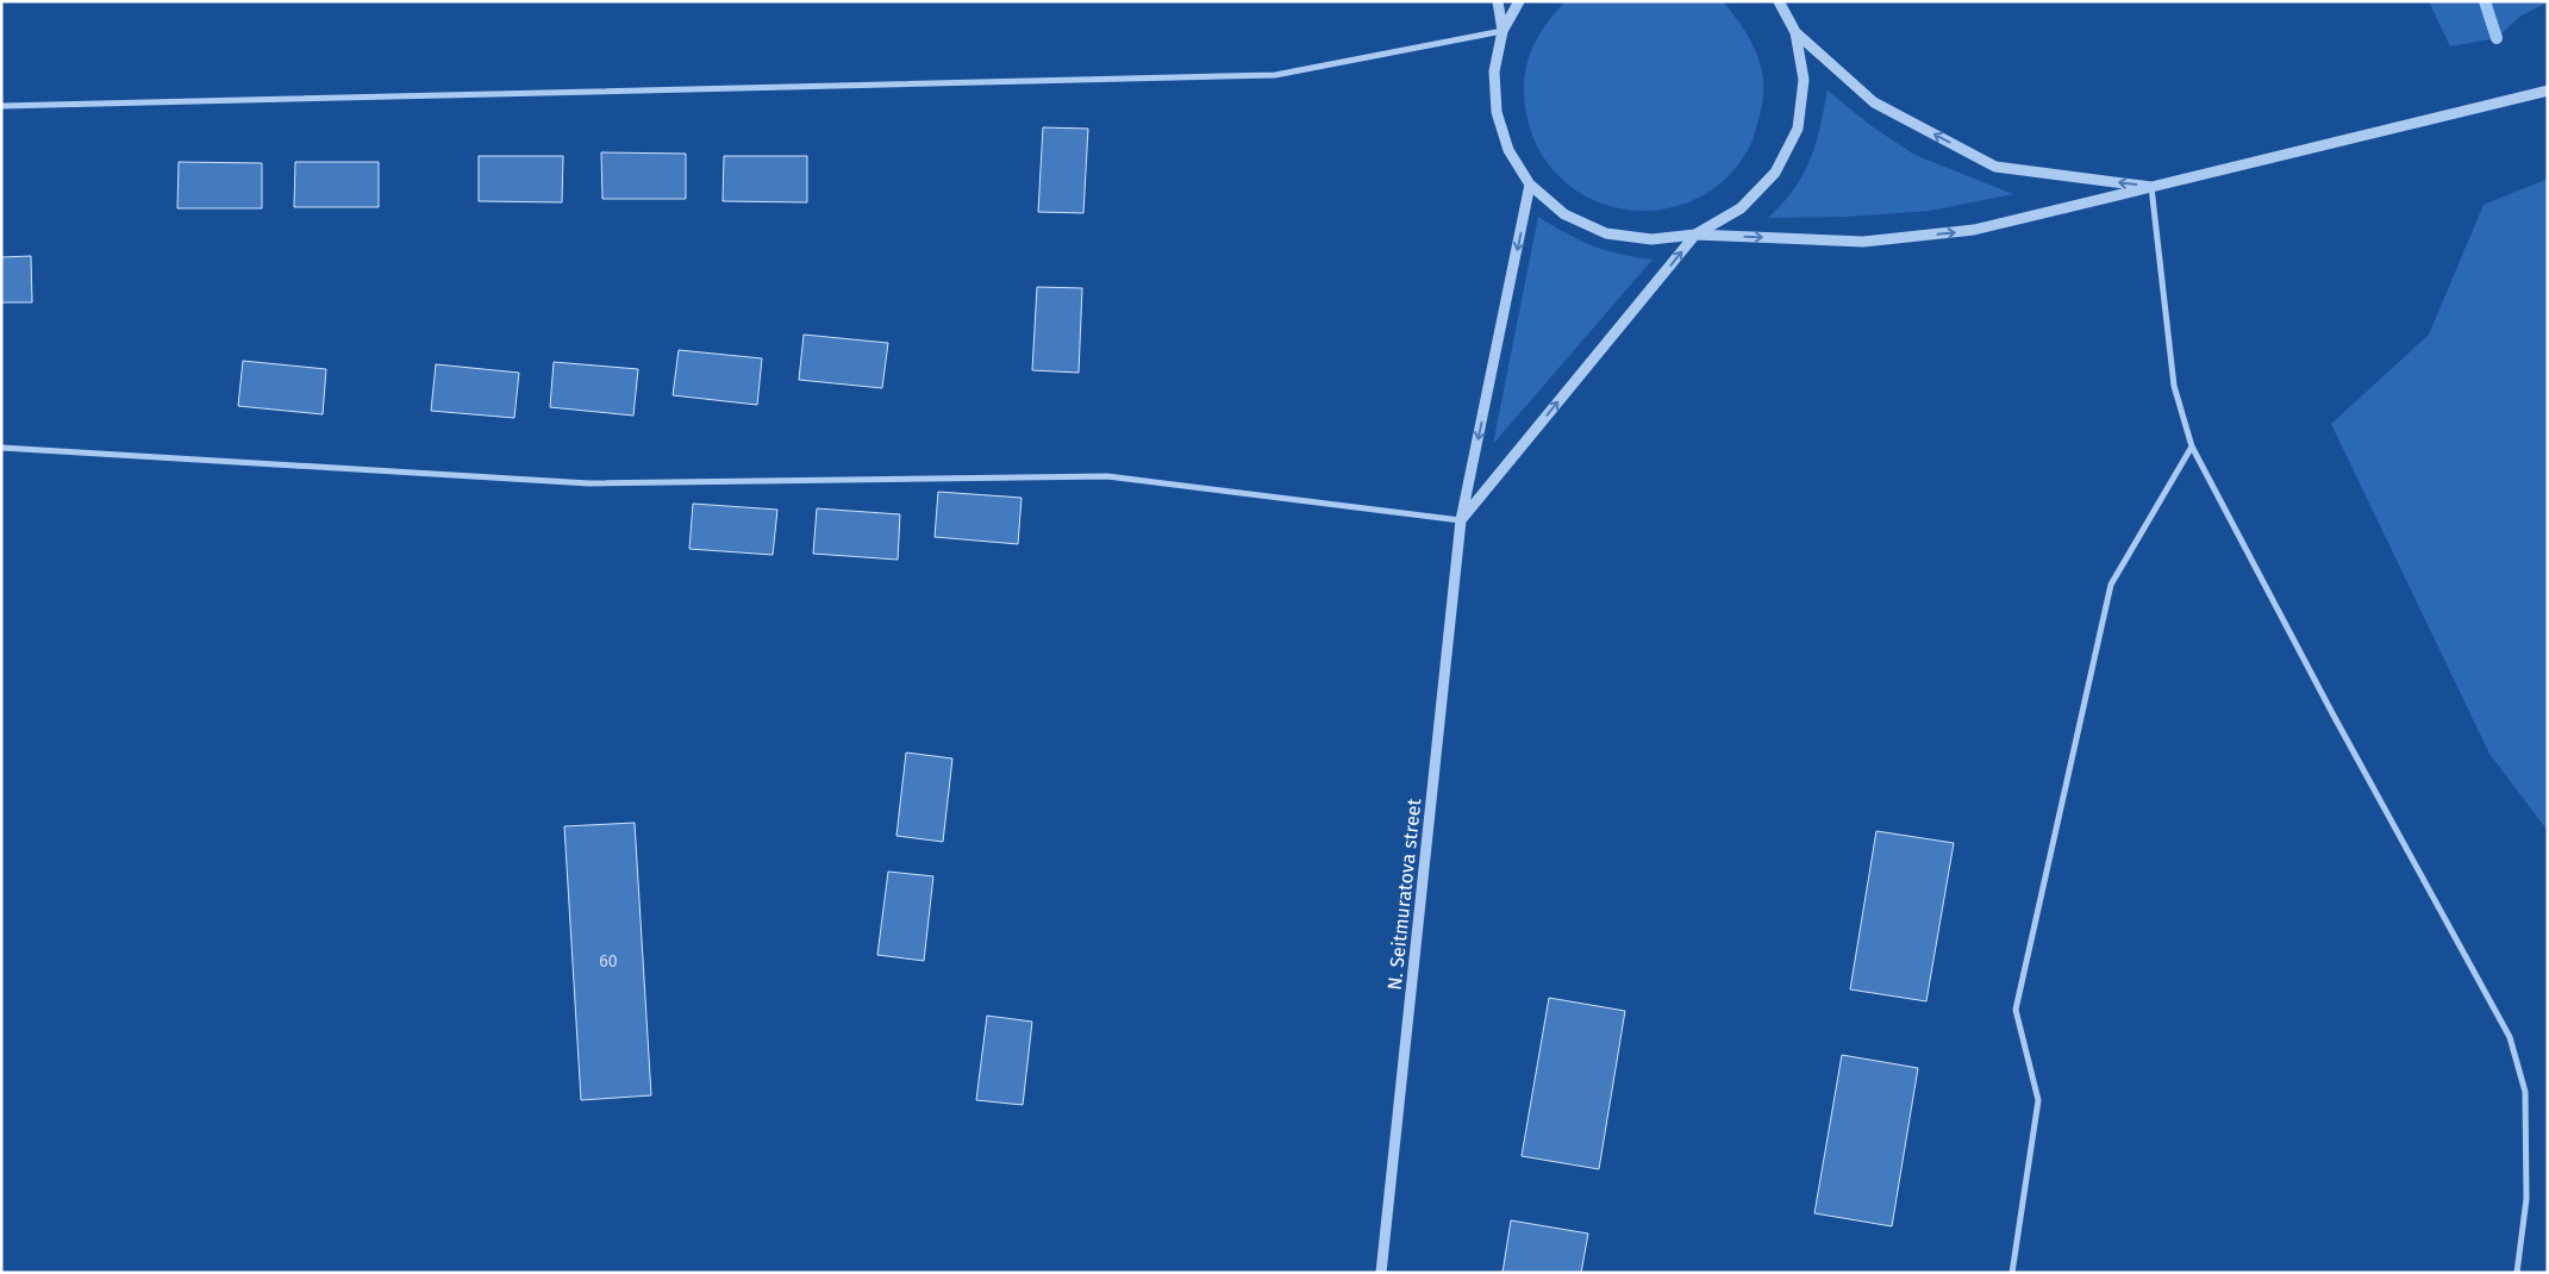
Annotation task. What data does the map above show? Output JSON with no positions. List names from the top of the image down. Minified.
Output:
{"streets":{"street":["N. Seitmuratova street"]},"house_numbers":["60"]}
